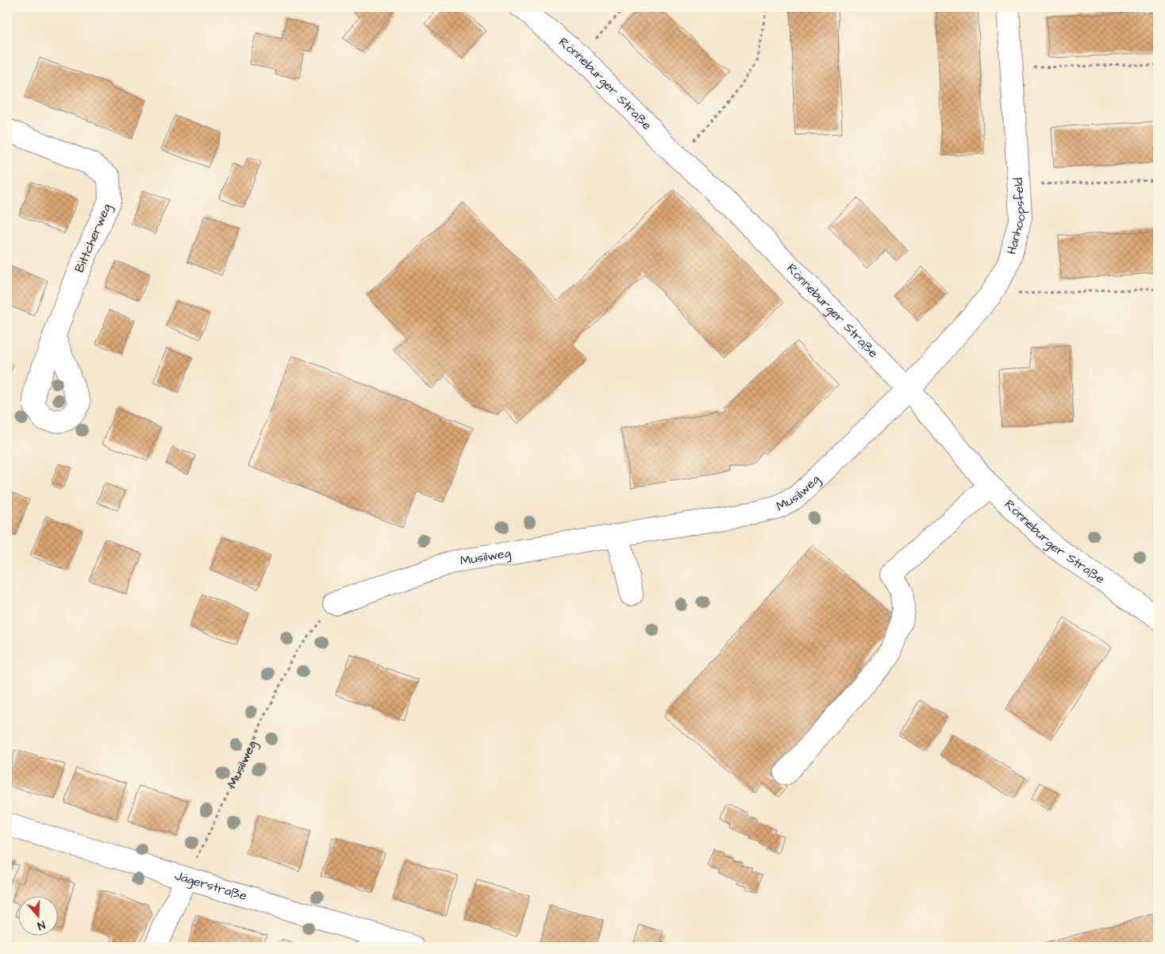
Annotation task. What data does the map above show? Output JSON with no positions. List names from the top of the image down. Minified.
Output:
{"streets":{"street":["Rönneburger Straße","Hanhoopsfeld","Bittcherweg","Musilweg","Jägerstraße"]},"crossings":[["Rönneburger Straße","Hanhoopsfeld"],["Rönneburger Straße","Musilweg"],["Hanhoopsfeld","Musilweg"],["Musilweg","Jägerstraße"]],"north":"bottom"}
